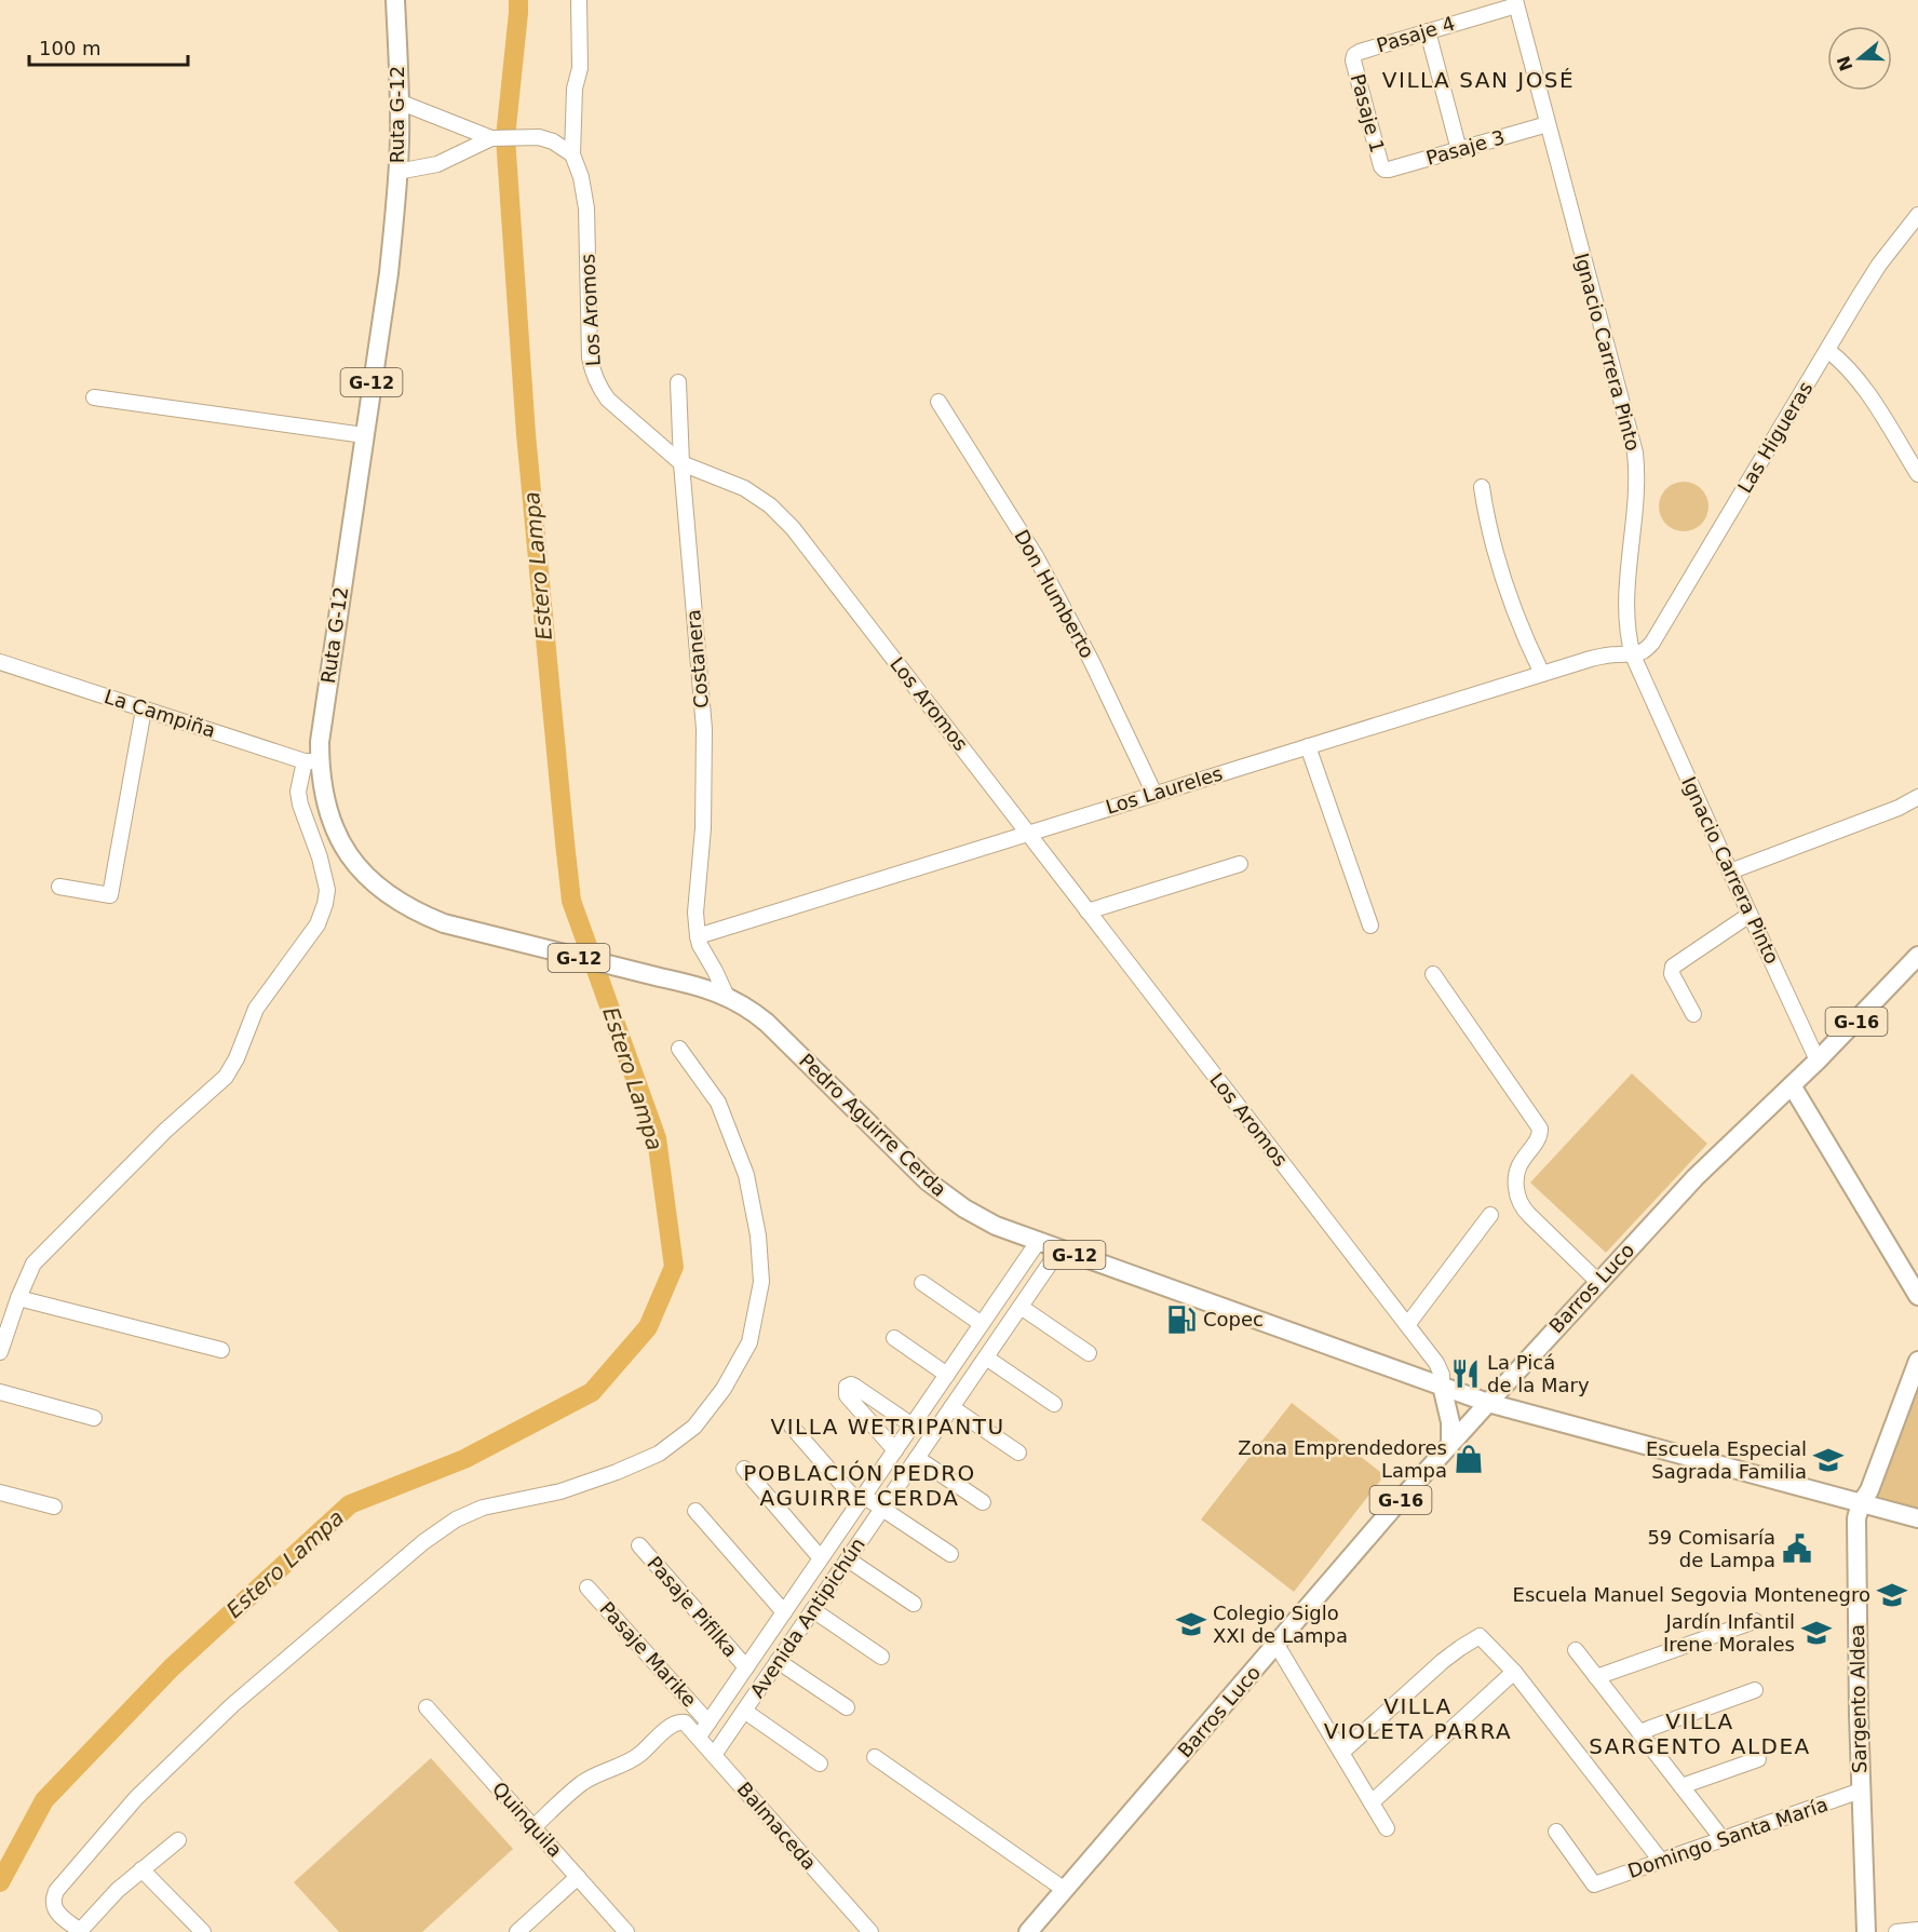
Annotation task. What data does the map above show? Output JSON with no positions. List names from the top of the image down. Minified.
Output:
{"streets":{"main road":["Ruta G-12","G-12","G-16","Pedro Aguirre Cerda","Barros Luco","Sargento Aldea"],"street":["Pasaje 4","Pasaje 1","Pasaje 3","Los Aromos","Ignacio Carrera Pinto","Las Higueras","Don Humberto","Costanera","La Campiña","Los Laureles","Pasaje Pifilka","Avenida Antipichún","Pasaje Marike","Quinquila","Balmaceda","Domingo Santa María"]},"crossings":[["Pasaje 4","Pasaje 1"],["Pasaje 4","Ignacio Carrera Pinto"],["Pasaje 1","Pasaje 3"],["Ruta G-12","La Campiña"],["Ruta G-12","Pedro Aguirre Cerda"],["Pasaje 3","Ignacio Carrera Pinto"],["Los Aromos","Costanera"],["Los Aromos","Los Laureles"],["Los Aromos","Pedro Aguirre Cerda"],["Ignacio Carrera Pinto","Las Higueras"],["Ignacio Carrera Pinto","Los Laureles"],["Ignacio Carrera Pinto","Barros Luco"],["Las Higueras","Los Laureles"],["Don Humberto","Los Laureles"],["Costanera","Los Laureles"],["Pedro Aguirre Cerda","Barros Luco"],["Pedro Aguirre Cerda","Avenida Antipichún"],["Pedro Aguirre Cerda","Sargento Aldea"],["Pasaje Pifilka","Avenida Antipichún"],["Avenida Antipichún","Pasaje Marike"],["Avenida Antipichún","Balmaceda"],["Sargento Aldea","Domingo Santa María"],["Quinquila","Balmaceda"]],"districts":["VILLA SAN JOSÉ","VILLA WETRIPANTU","POBLACIÓN PEDRO AGUIRRE CERDA","VILLA VIOLETA PARRA","VILLA SARGENTO ALDEA"],"water":["Estero Lampa"],"places":{"fuel station":["Copec"],"restaurant":["La Picá de la Mary"],"shop":["Zona Emprendedores Lampa"],"school or university":["Escuela Especial Sagrada Familia","Escuela Manuel Segovia Montenegro","Colegio Siglo XXI de Lampa","Jardín Infantil Irene Morales"],"public building":["59 Comisaría de Lampa"]},"scale_bar":"100 m","north":"left"}
